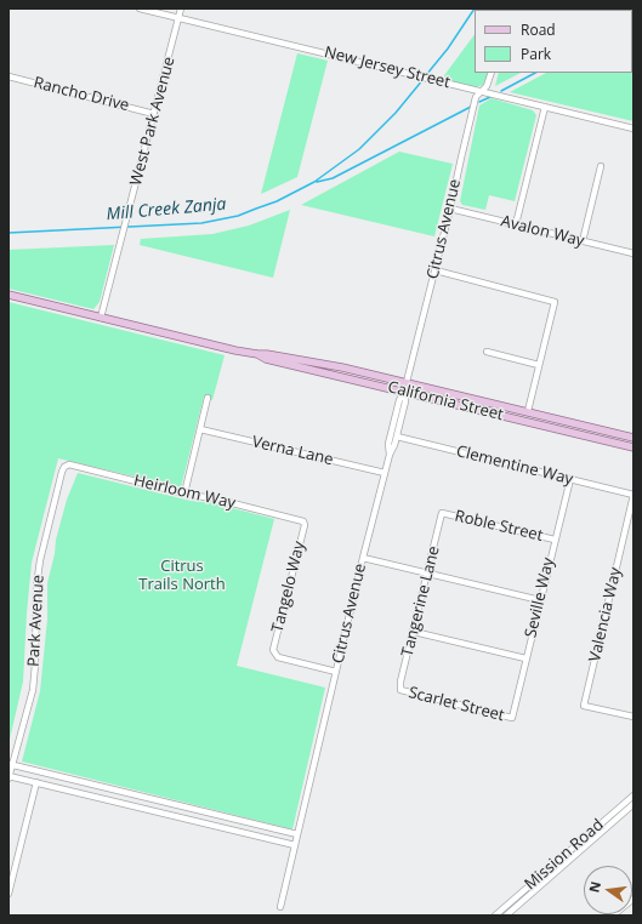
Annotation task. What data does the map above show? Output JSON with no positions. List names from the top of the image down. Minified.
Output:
{"streets":{"main road":["California Street"],"street":["New Jersey Street","Rancho Drive","West Park Avenue","Citrus Avenue","Avalon Way","Verna Lane","Clementine Way","Heirloom Way","Roble Street","Tangelo Way","Seville Way","Tangerine Lane","Valencia Way","Park Avenue","Scarlet Street","Mission Road"]},"crossings":[["New Jersey Street","West Park Avenue"],["New Jersey Street","Citrus Avenue"],["Rancho Drive","West Park Avenue"],["West Park Avenue","California Street"],["Citrus Avenue","Avalon Way"],["Citrus Avenue","California Street"],["Citrus Avenue","Verna Lane"],["Citrus Avenue","Clementine Way"],["Citrus Avenue","Tangelo Way"],["Clementine Way","Seville Way"],["Clementine Way","Valencia Way"],["Heirloom Way","Tangelo Way"],["Heirloom Way","Park Avenue"],["Roble Street","Seville Way"],["Roble Street","Tangerine Lane"],["Seville Way","Scarlet Street"],["Tangerine Lane","Scarlet Street"]],"water":["Mill Creek Zanja"],"parks":["Citrus Trails North"],"legend":["Road","Park"],"north":"left"}
